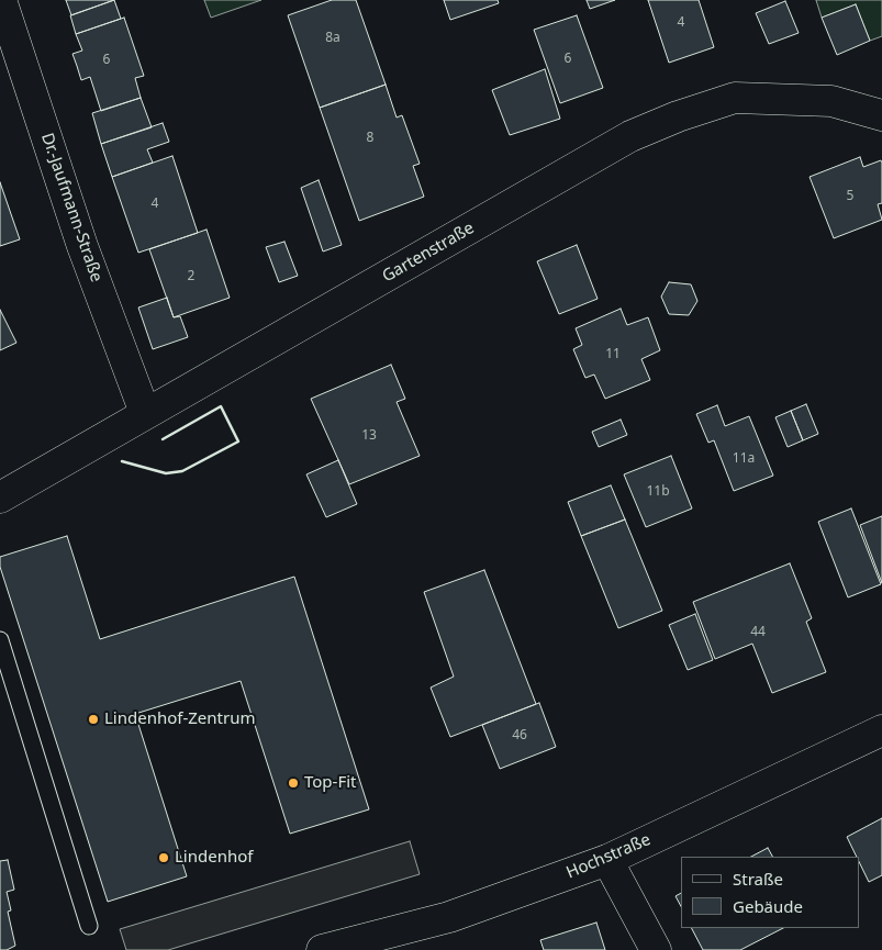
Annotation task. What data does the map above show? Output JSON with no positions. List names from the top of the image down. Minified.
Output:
{"streets":{"street":["Dr.-Jaufmann-Straße","Gartenstraße","Hochstraße"]},"crossings":[["Dr.-Jaufmann-Straße","Gartenstraße"]],"places":["Lindenhof-Zentrum","Top-Fit","Lindenhof"],"house_numbers":["4","8a","6","6","8","5","4","2","11","13","11a","11b","44","46"],"legend":["Straße","Gebäude"]}
